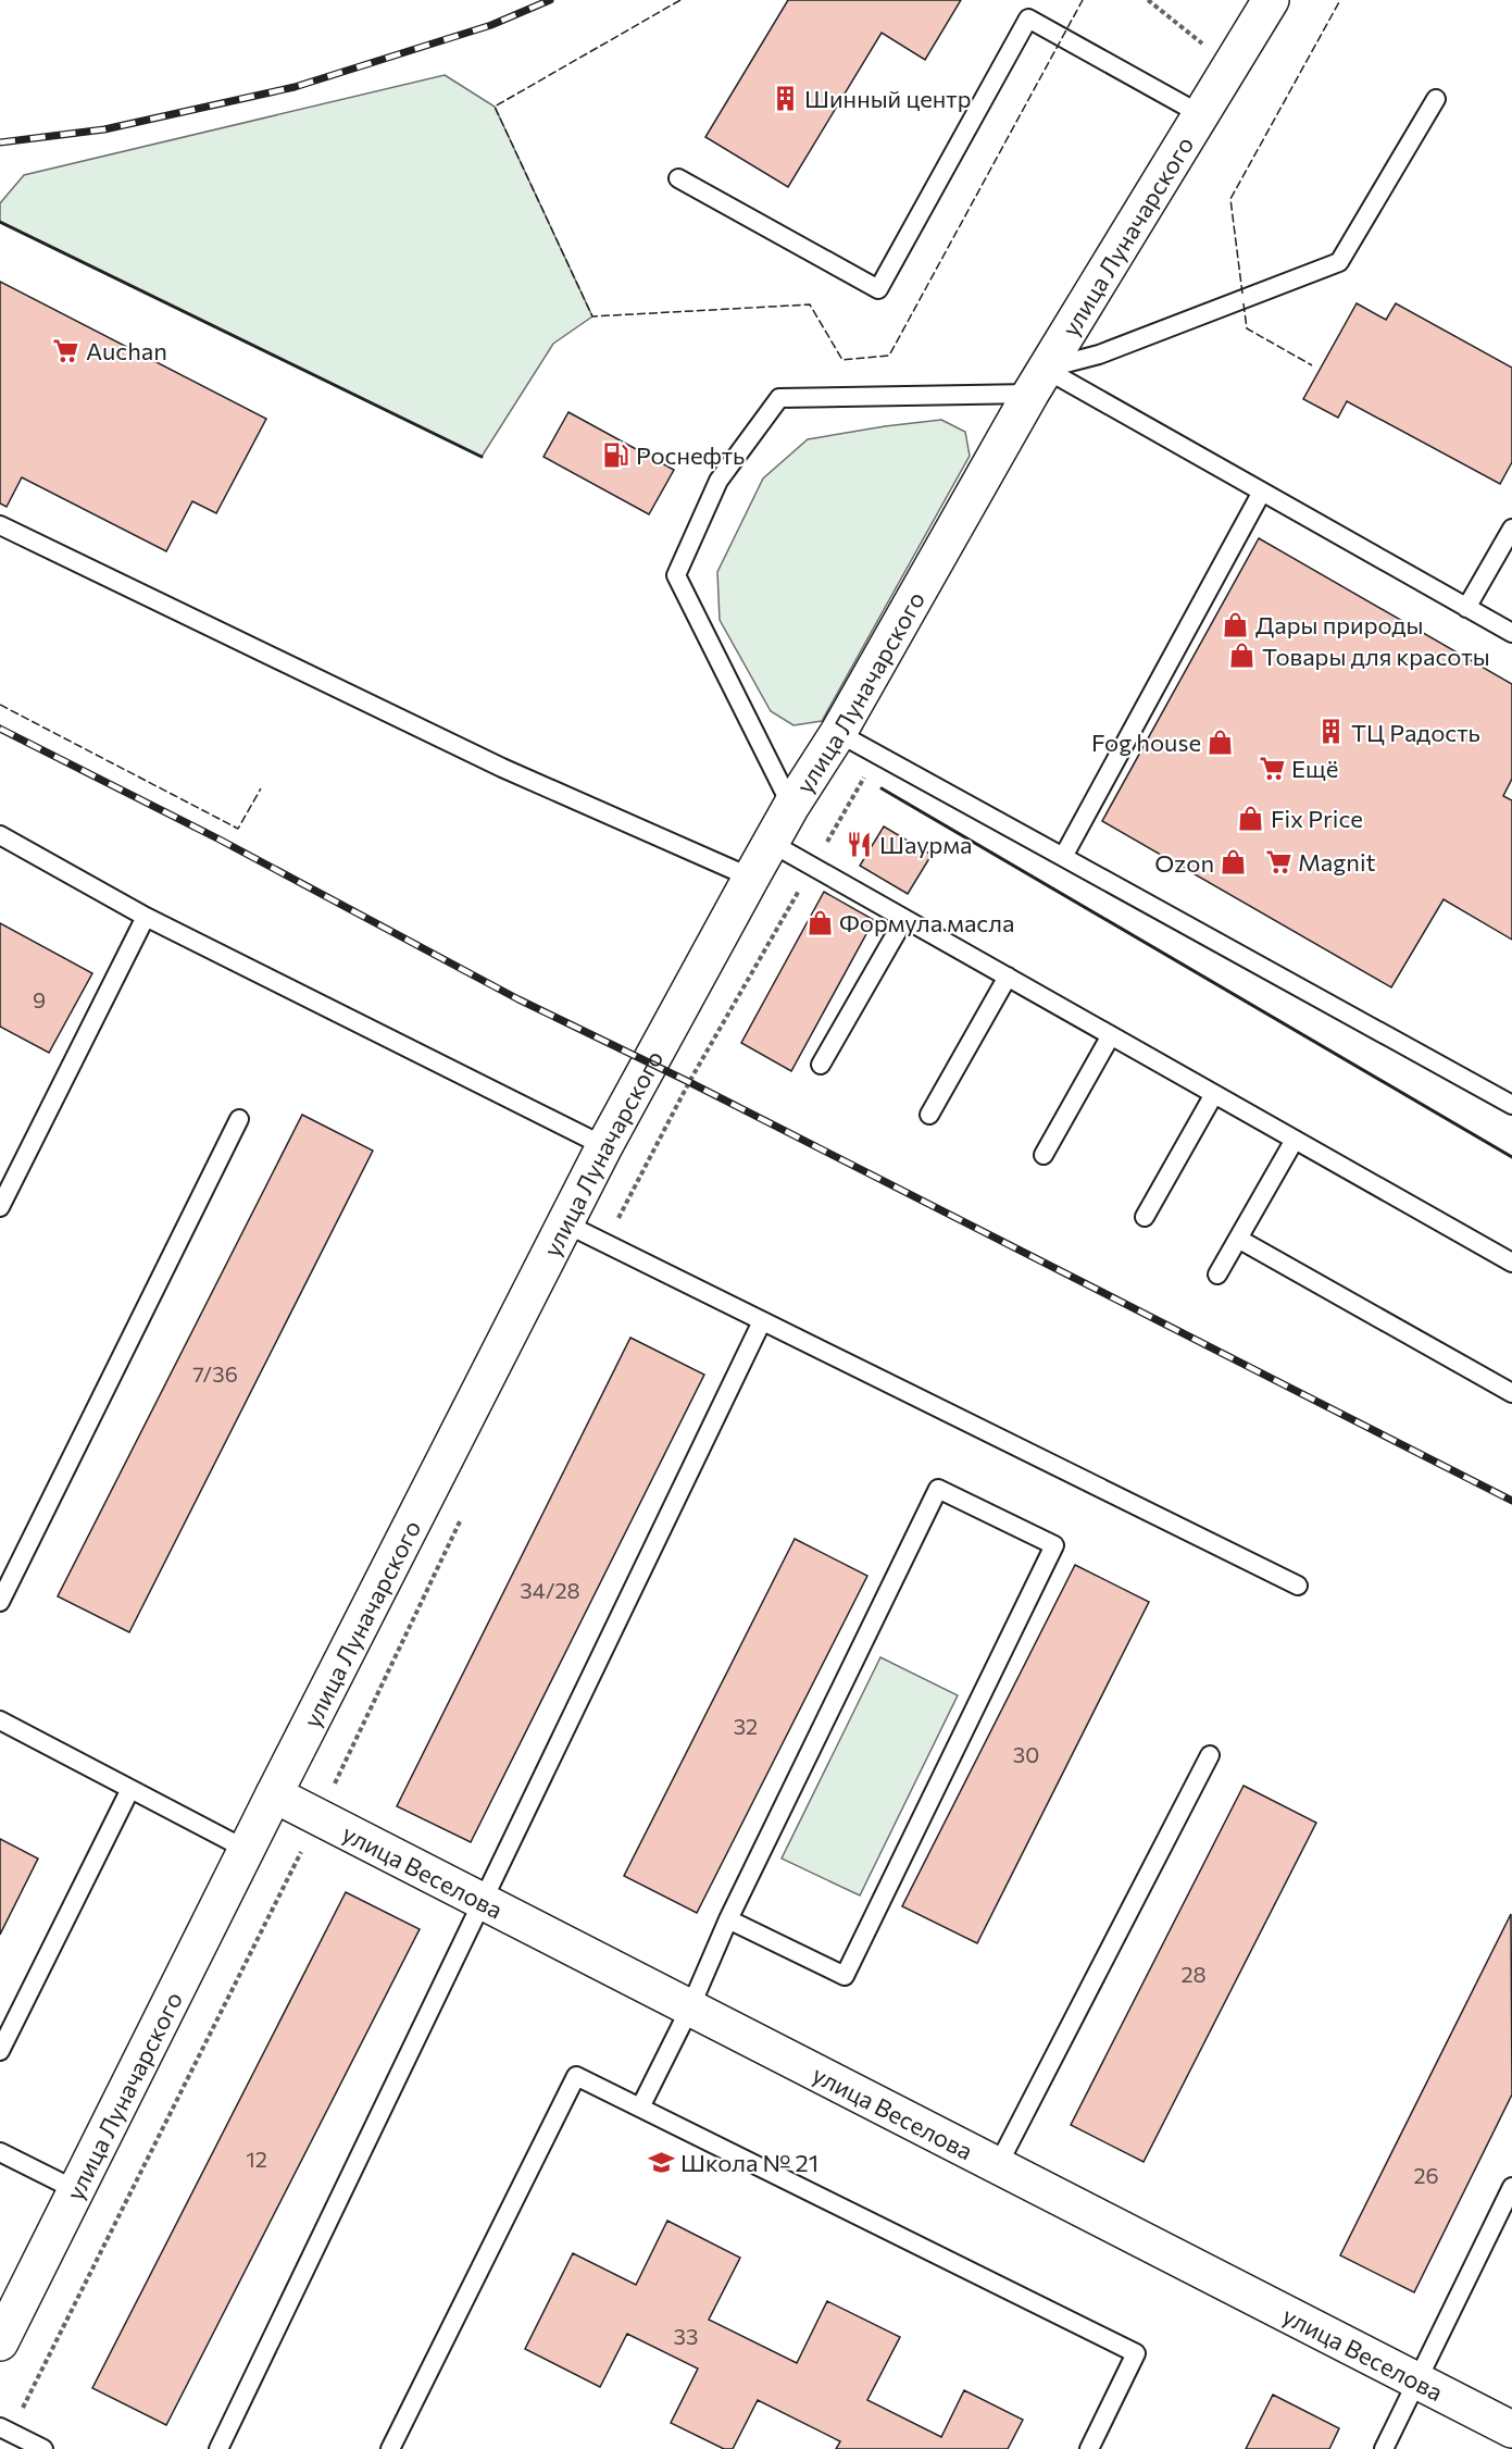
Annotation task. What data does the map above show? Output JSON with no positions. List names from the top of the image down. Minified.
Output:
{"streets":{"main road":["улица Луначарского","улица Веселова"]},"crossings":[["улица Луначарского","улица Веселова"]],"places":{"building":["Шинный центр","ТЦ Радость"],"supermarket":["Auchan","Ещё","Magnit"],"fuel station":["Роснефть"],"shop":["Дары природы","Товары для красоты","Fog house","Fix Price","Ozon","Формула масла"],"restaurant":["Шаурма"],"school or university":["Школа № 21"]},"house_numbers":["9","7/36","34/28","32","30","28","12","26","33"]}
